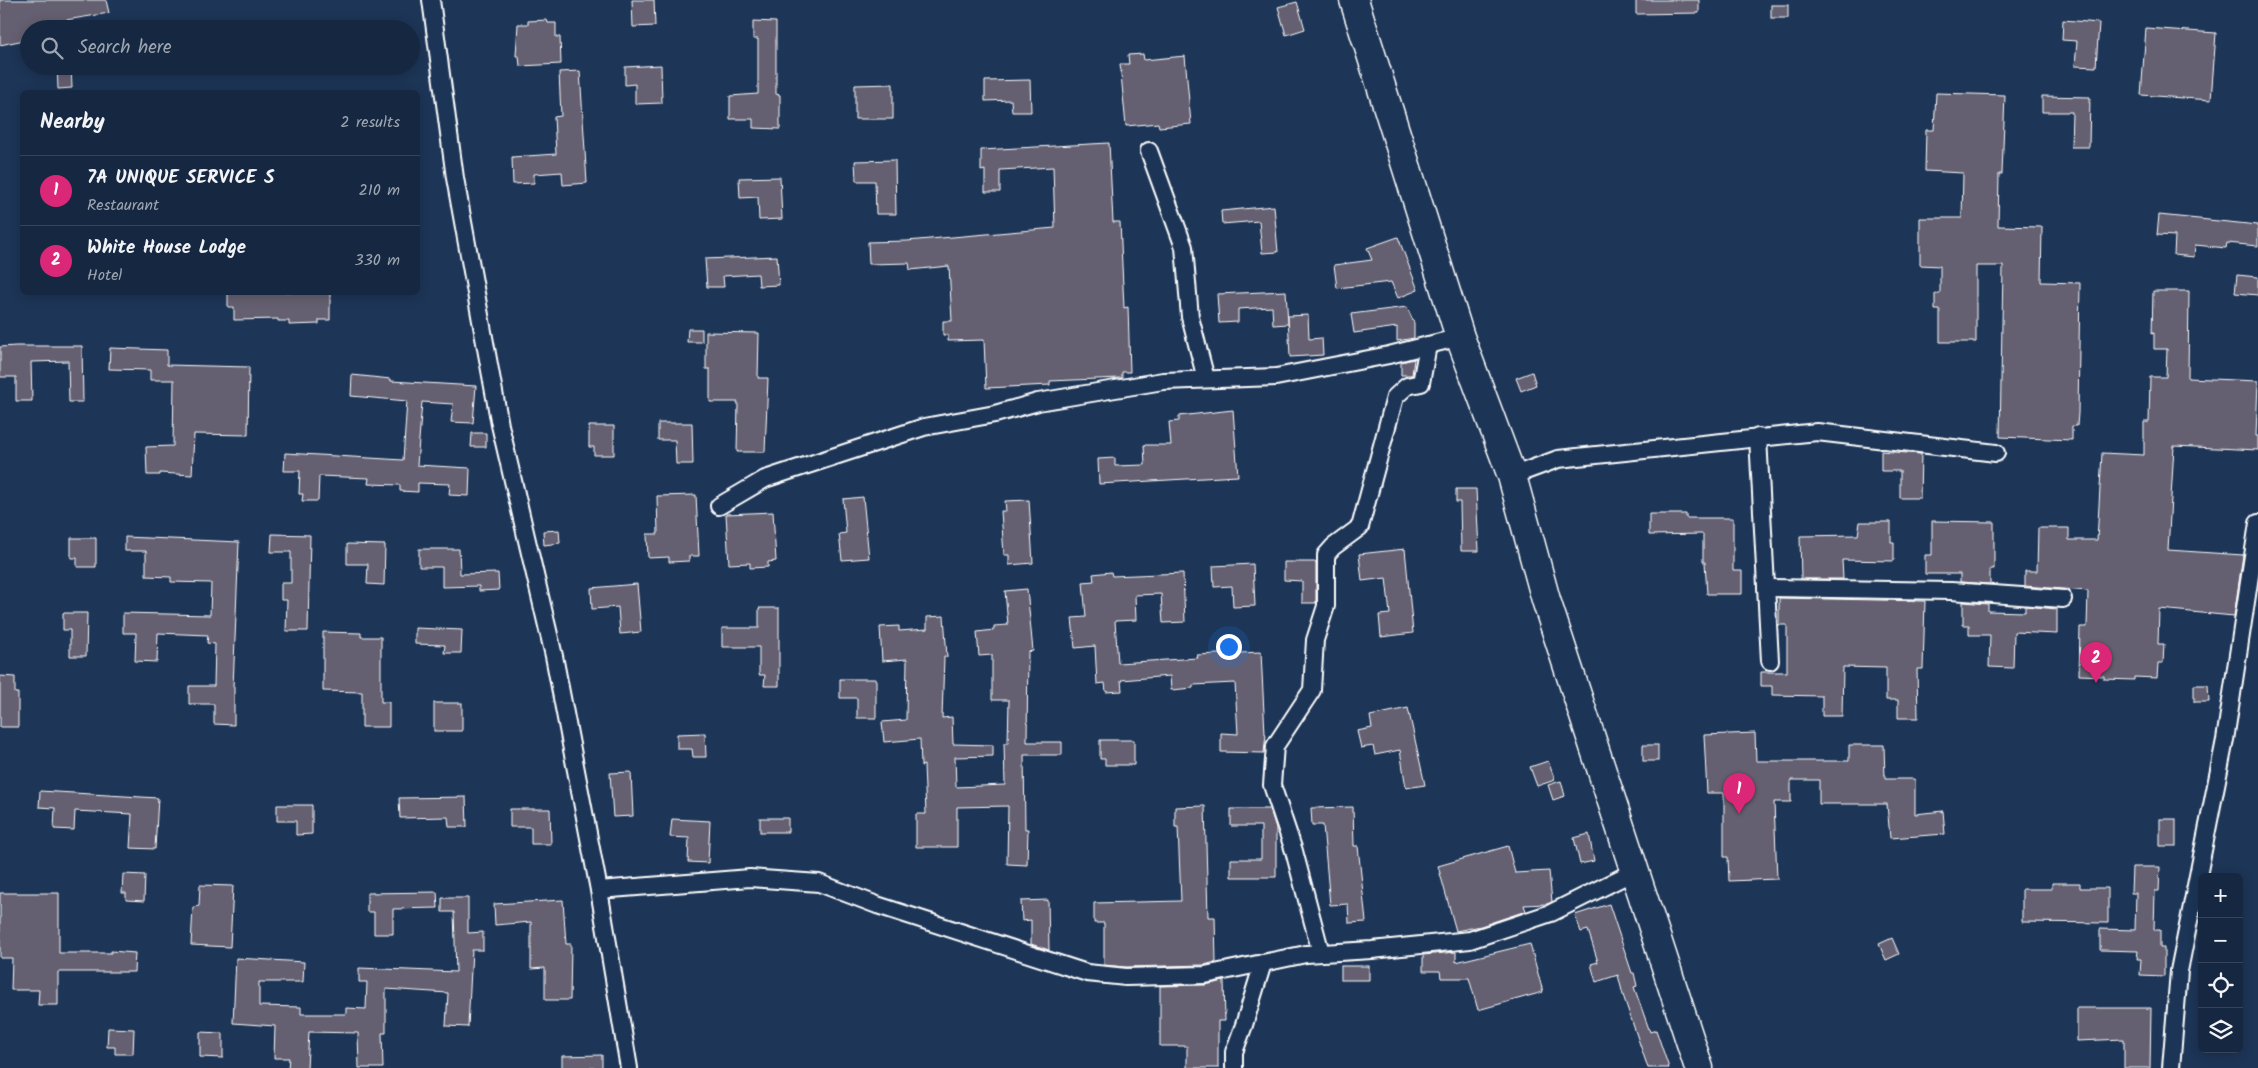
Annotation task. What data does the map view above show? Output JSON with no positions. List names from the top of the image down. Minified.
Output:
{"page":{"search":"Search here","heading":["Nearby","2 results"],"list":[{"mark":"1","name":"7A UNIQUE SERVICE S","note":"Restaurant","value":"210 m"},{"mark":"2","name":"White House Lodge","note":"Hotel","value":"330 m"}],"pins":["2","1"],"map_buttons":["+","−"]}}
